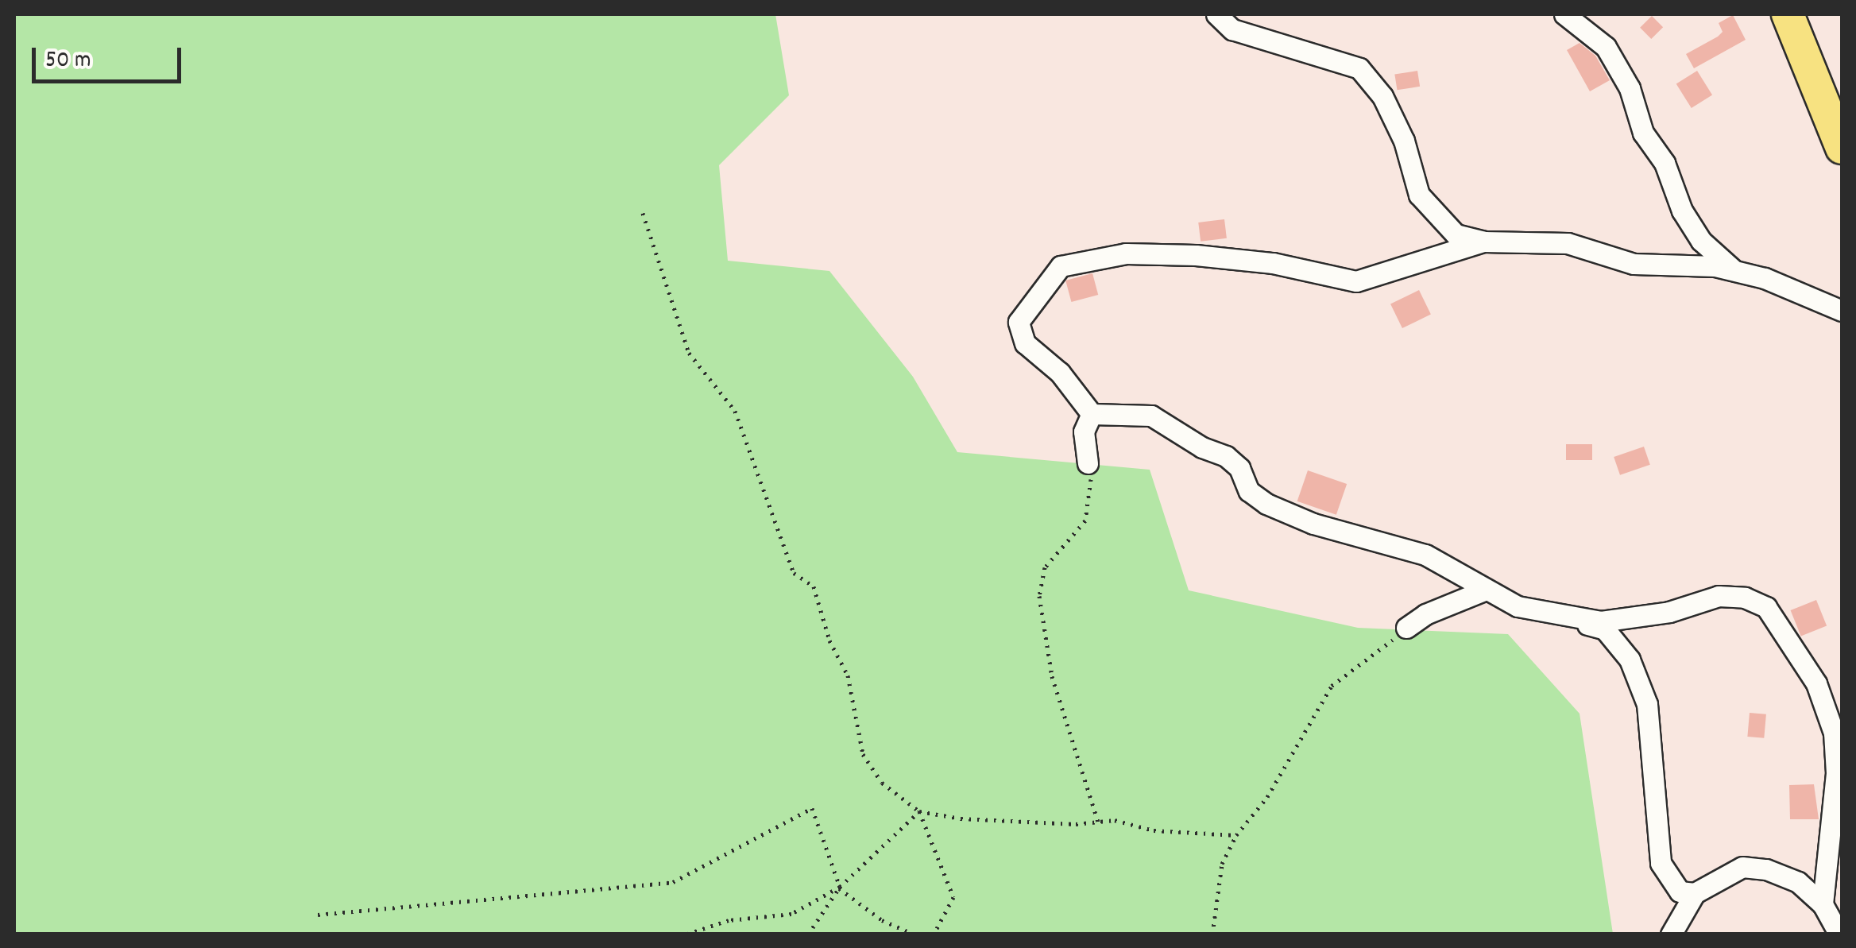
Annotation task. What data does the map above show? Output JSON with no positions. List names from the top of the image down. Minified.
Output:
{"scale_bar":"50 m"}
